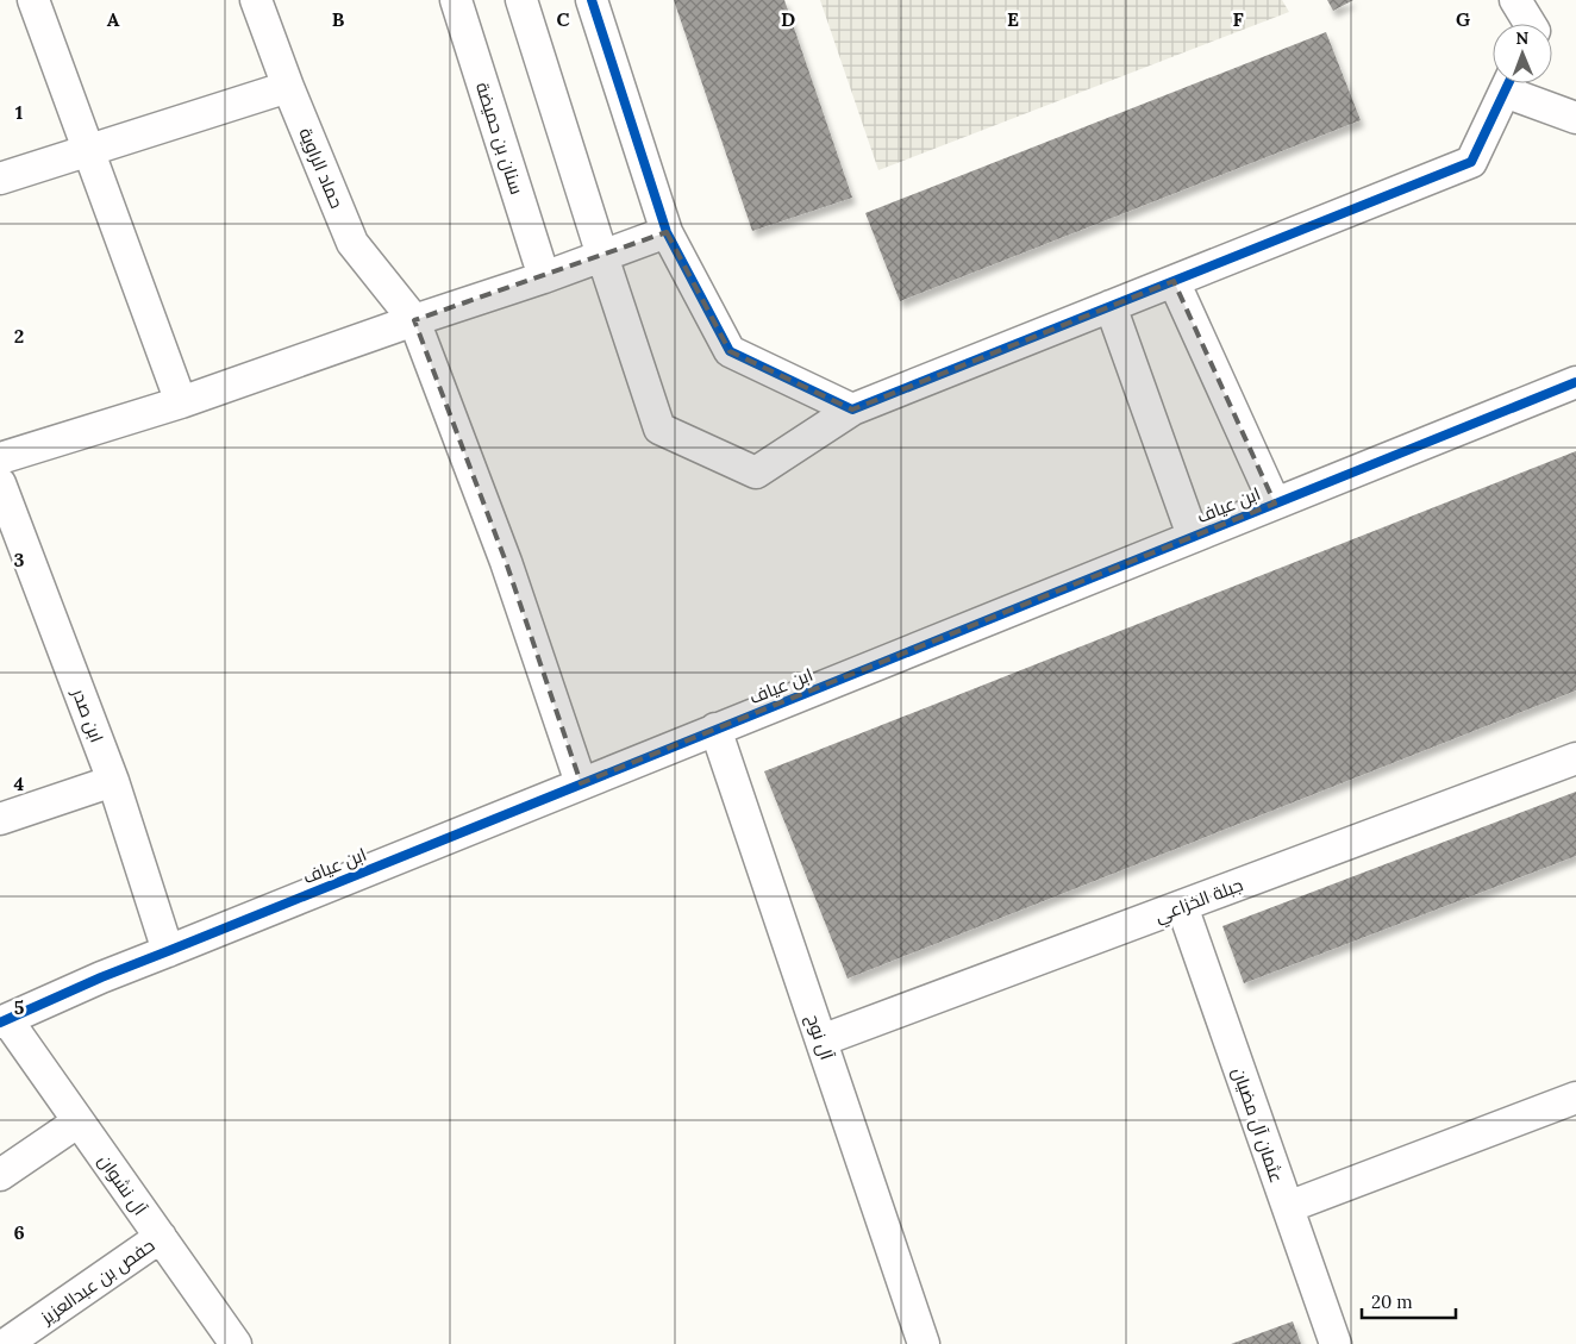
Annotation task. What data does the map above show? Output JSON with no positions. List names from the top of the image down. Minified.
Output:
{"streets":{"street":["سنان بن حميضة","حماد الراوية","ابن عياف","ابن صدر","جبلة الخزاعي","آل نوح","عثمان آل مضيان","آل نشوان","حفص بن عبدالعزيز"]},"crossings":[["حماد الراوية","ابن عياف"],["ابن عياف","ابن صدر"],["ابن عياف","آل نوح"],["ابن عياف","آل نشوان"],["جبلة الخزاعي","آل نوح"],["جبلة الخزاعي","عثمان آل مضيان"],["آل نشوان","حفص بن عبدالعزيز"]],"scale_bar":"20 m","north":"top","grid":{"columns":["A","B","C","D","E","F","G"],"rows":["1","2","3","4","5","6"]}}
